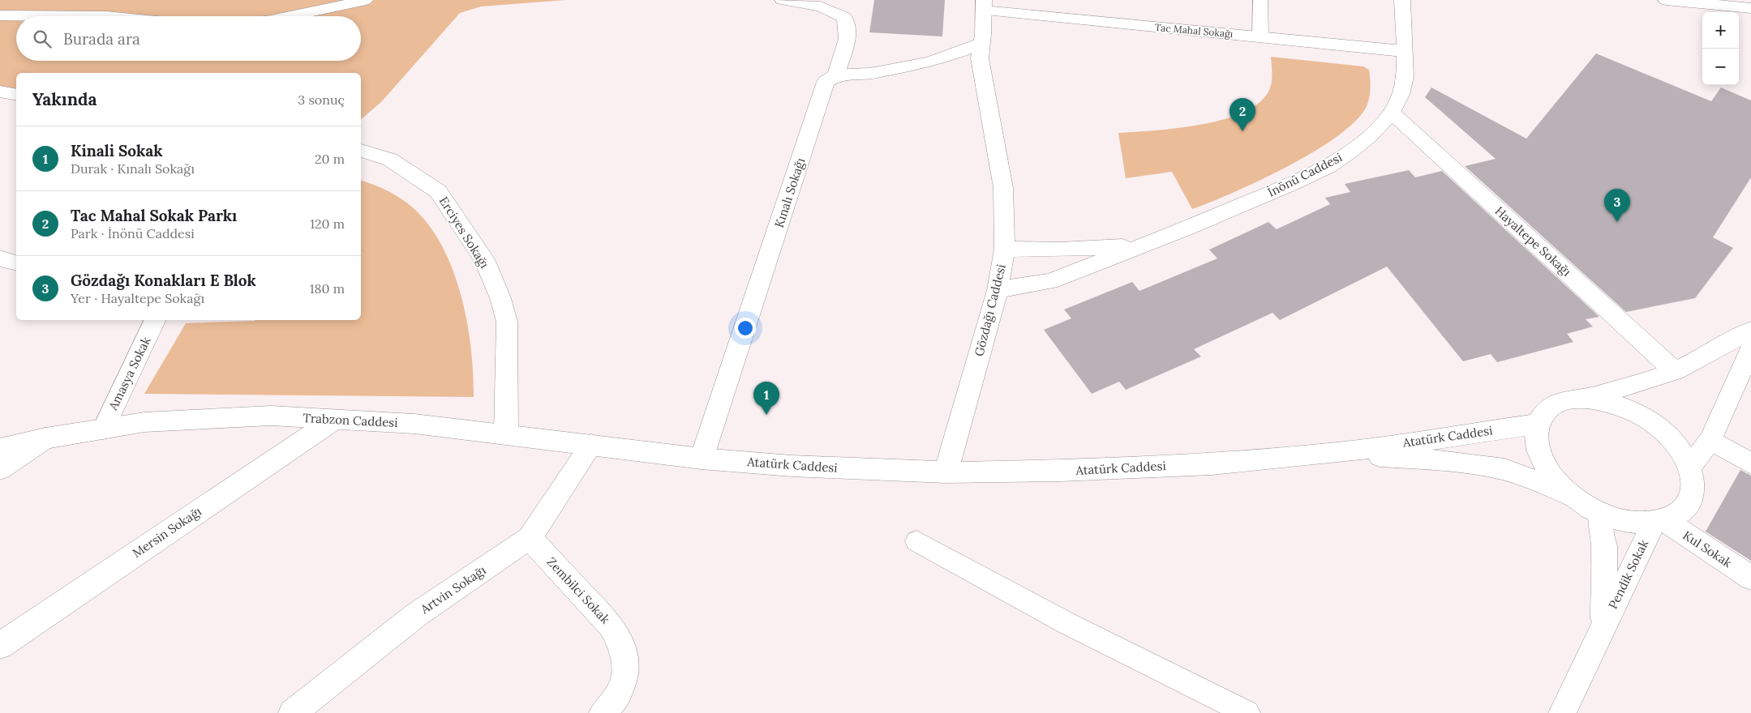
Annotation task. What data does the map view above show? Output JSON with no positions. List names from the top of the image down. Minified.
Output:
{"streets":{"street":["Tac Mahal Sokağı","İnönü Caddesi","Kınalı Sokağı","Erciyes Sokağı","Hayaltepe Sokağı","Gözdağı Caddesi","Amasya Sokak","Trabzon Caddesi","Atatürk Caddesi","Mersin Sokağı","Kul Sokak","Pendik Sokak","Artvin Sokağı","Zembilci Sokak"]},"crossings":[["Tac Mahal Sokağı","İnönü Caddesi"],["Tac Mahal Sokağı","Gözdağı Caddesi"],["İnönü Caddesi","Hayaltepe Sokağı"],["İnönü Caddesi","Gözdağı Caddesi"],["Kınalı Sokağı","Trabzon Caddesi"],["Kınalı Sokağı","Atatürk Caddesi"],["Erciyes Sokağı","Trabzon Caddesi"],["Gözdağı Caddesi","Atatürk Caddesi"],["Amasya Sokak","Trabzon Caddesi"],["Trabzon Caddesi","Atatürk Caddesi"],["Trabzon Caddesi","Mersin Sokağı"],["Trabzon Caddesi","Artvin Sokağı"],["Atatürk Caddesi","Kul Sokak"],["Atatürk Caddesi","Pendik Sokak"],["Kul Sokak","Pendik Sokak"],["Artvin Sokağı","Zembilci Sokak"]],"page":{"map_buttons":["+","−"],"search":"Burada ara","heading":["Yakında","3 sonuç"],"pins":["2","3","1"],"list":[{"mark":"1","name":"Kinali Sokak","note":"Durak · Kınalı Sokağı","value":"20 m"},{"mark":"2","name":"Tac Mahal Sokak Parkı","note":"Park · İnönü Caddesi","value":"120 m"},{"mark":"3","name":"Gözdağı Konakları E Blok","note":"Yer · Hayaltepe Sokağı","value":"180 m"}]}}
